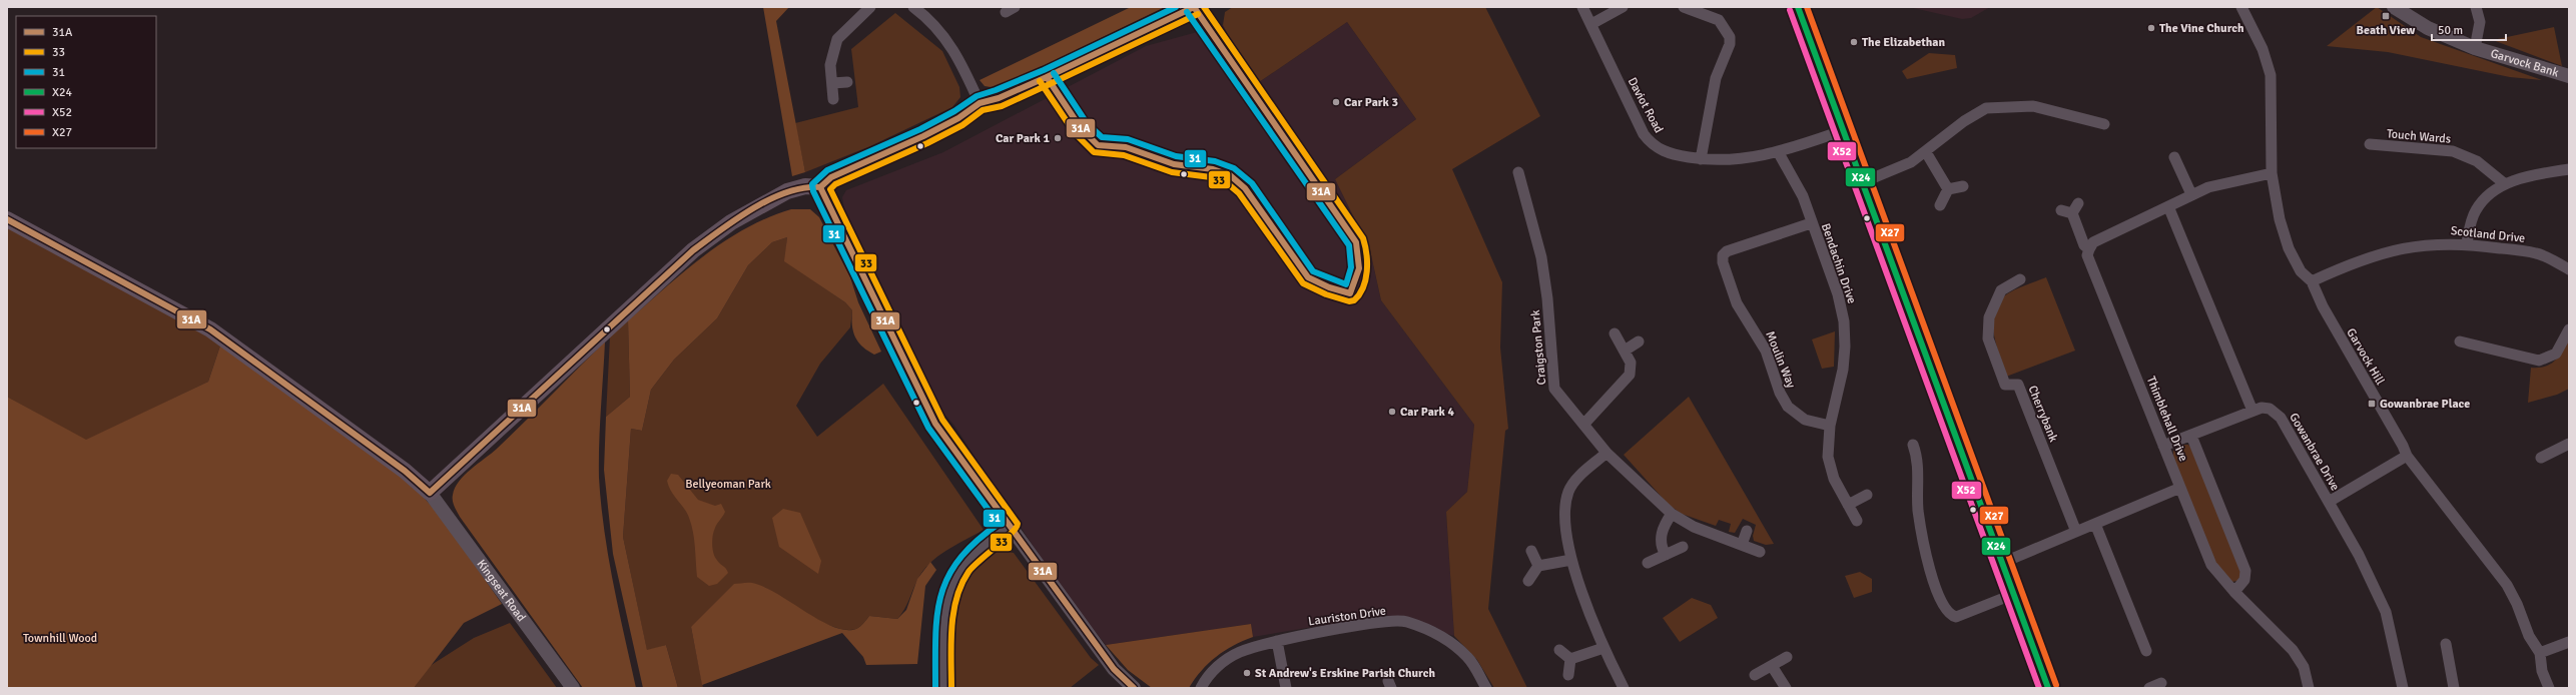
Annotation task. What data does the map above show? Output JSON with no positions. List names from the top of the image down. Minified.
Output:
{"streets":{"street":["Garvock Bank","Daviot Road","Touch Wards","Scotland Drive","Bendachin Drive","Craigston Park","Garvock Hill","Moulin Way","Cherrybank","Thimblehall Drive","Gowanbrae Drive","Kingseat Road","Lauriston Drive"]},"crossings":[["Daviot Road","Bendachin Drive"],["Scotland Drive","Garvock Hill"],["Bendachin Drive","Moulin Way"]],"parks":["Bellyeoman Park","Townhill Wood"],"places":{"transit":["Beath View","Gowanbrae Place"],"other":["The Vine Church","The Elizabethan","Car Park 3","Car Park 1","Car Park 4","St Andrew's Erskine Parish Church"]},"lines":["transit line 31A","transit line 33","transit line 31","transit line X24","transit line X27","transit line X52"],"legend":["31A","33","31","X24","X52","X27"],"scale_bar":"50 m"}
